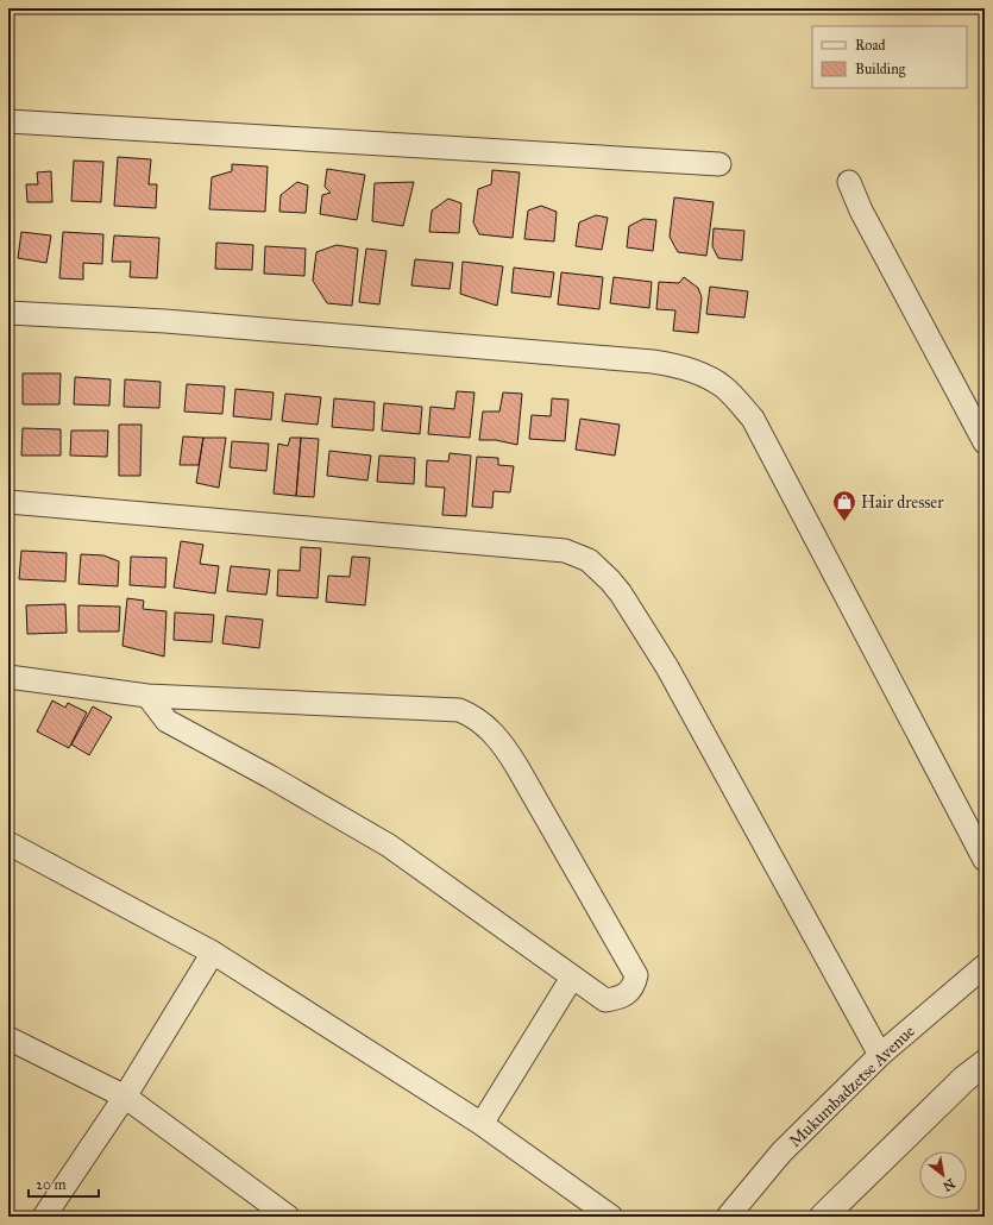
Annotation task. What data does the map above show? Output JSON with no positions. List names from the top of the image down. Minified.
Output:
{"streets":{"street":["Mukumbadzetse Avenue"]},"places":{"shop":["Hair dresser"]},"legend":["Road","Building"],"scale_bar":"20 m","north":"bottom right"}
